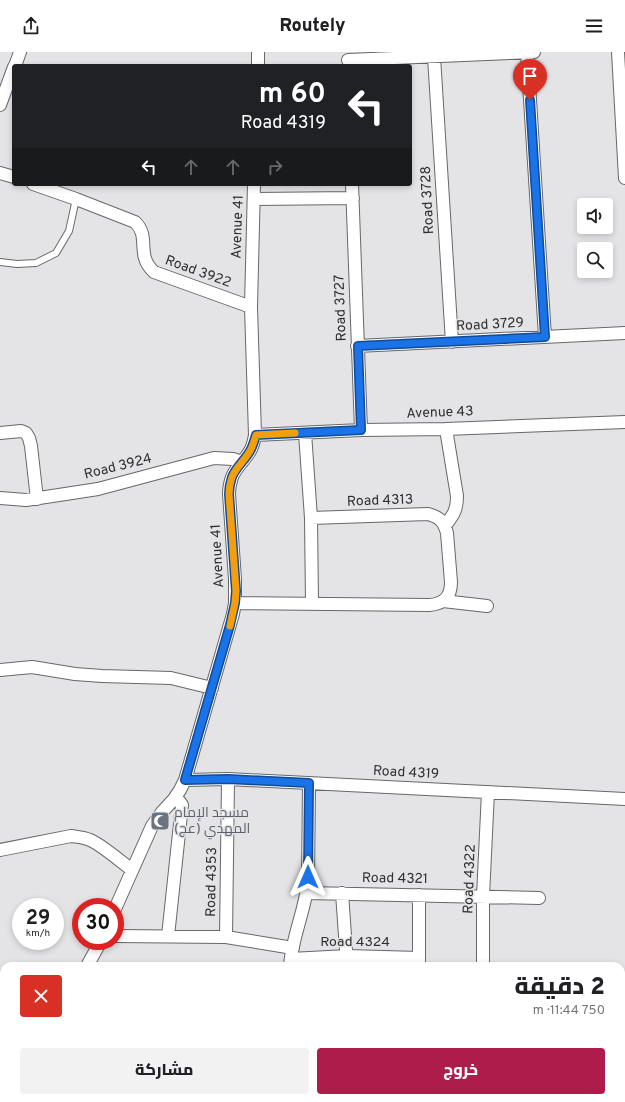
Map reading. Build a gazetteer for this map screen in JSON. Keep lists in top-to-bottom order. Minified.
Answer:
{"streets":{"street":["Road 3728","Avenue 41","Road 3922","Road 3727","Road 3729","Avenue 43","Road 3924","Road 4313","Road 4319","Road 4321","Road 4322","Road 4353","Road 4324"]},"crossings":[["Road 3728","Road 3729"],["Avenue 41","Road 3922"],["Avenue 41","Avenue 43"],["Avenue 41","Road 3924"],["Avenue 41","Road 4319"],["Road 3727","Road 3729"],["Road 3727","Avenue 43"],["Road 4319","Road 4322"],["Road 4319","Road 4353"],["Road 4321","Road 4322"],["Road 4321","Road 4324"],["Road 4353","Road 4324"]],"places":{"mosque":["مسجد الإمام المهدي (عج)"]},"page":{"header":"Routely","turn":["60 m","Road 4319"],"speed":"29 km/h","limit":"30","heading":["2 دقيقة","750 m · 11:44"],"buttons":["خروج","مشاركة"]}}
